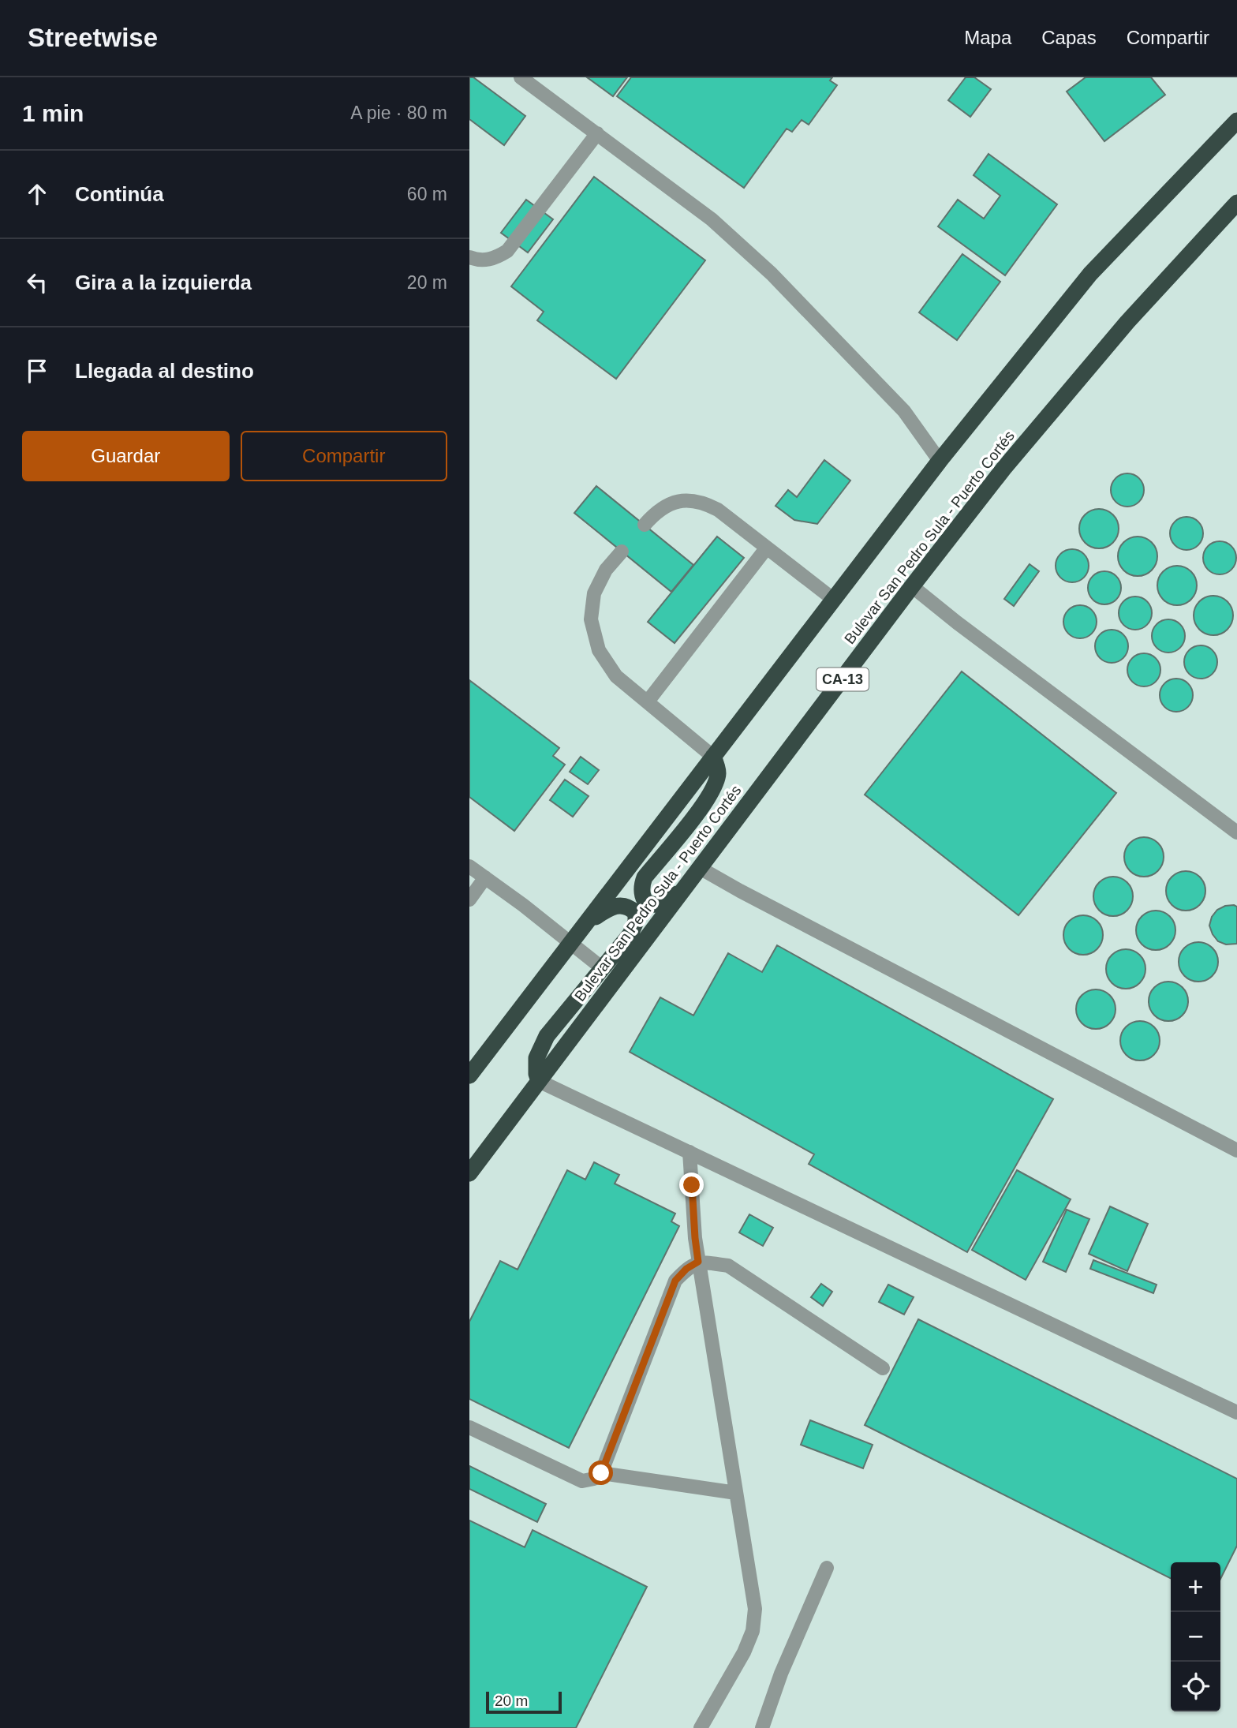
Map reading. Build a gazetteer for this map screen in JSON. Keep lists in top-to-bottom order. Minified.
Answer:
{"streets":{"highway":["Bulevar San Pedro Sula - Puerto Cortés","CA-13"]},"scale_bar":"20 m","page":{"header":"Streetwise","nav":["Mapa","Capas","Compartir"],"heading":["1 min","A pie · 80 m"],"list":[["Continúa","60 m"],["Gira a la izquierda","20 m"],"Llegada al destino"],"buttons":["Guardar","Compartir"],"map_buttons":["+","−"],"scale":"20 m"}}
